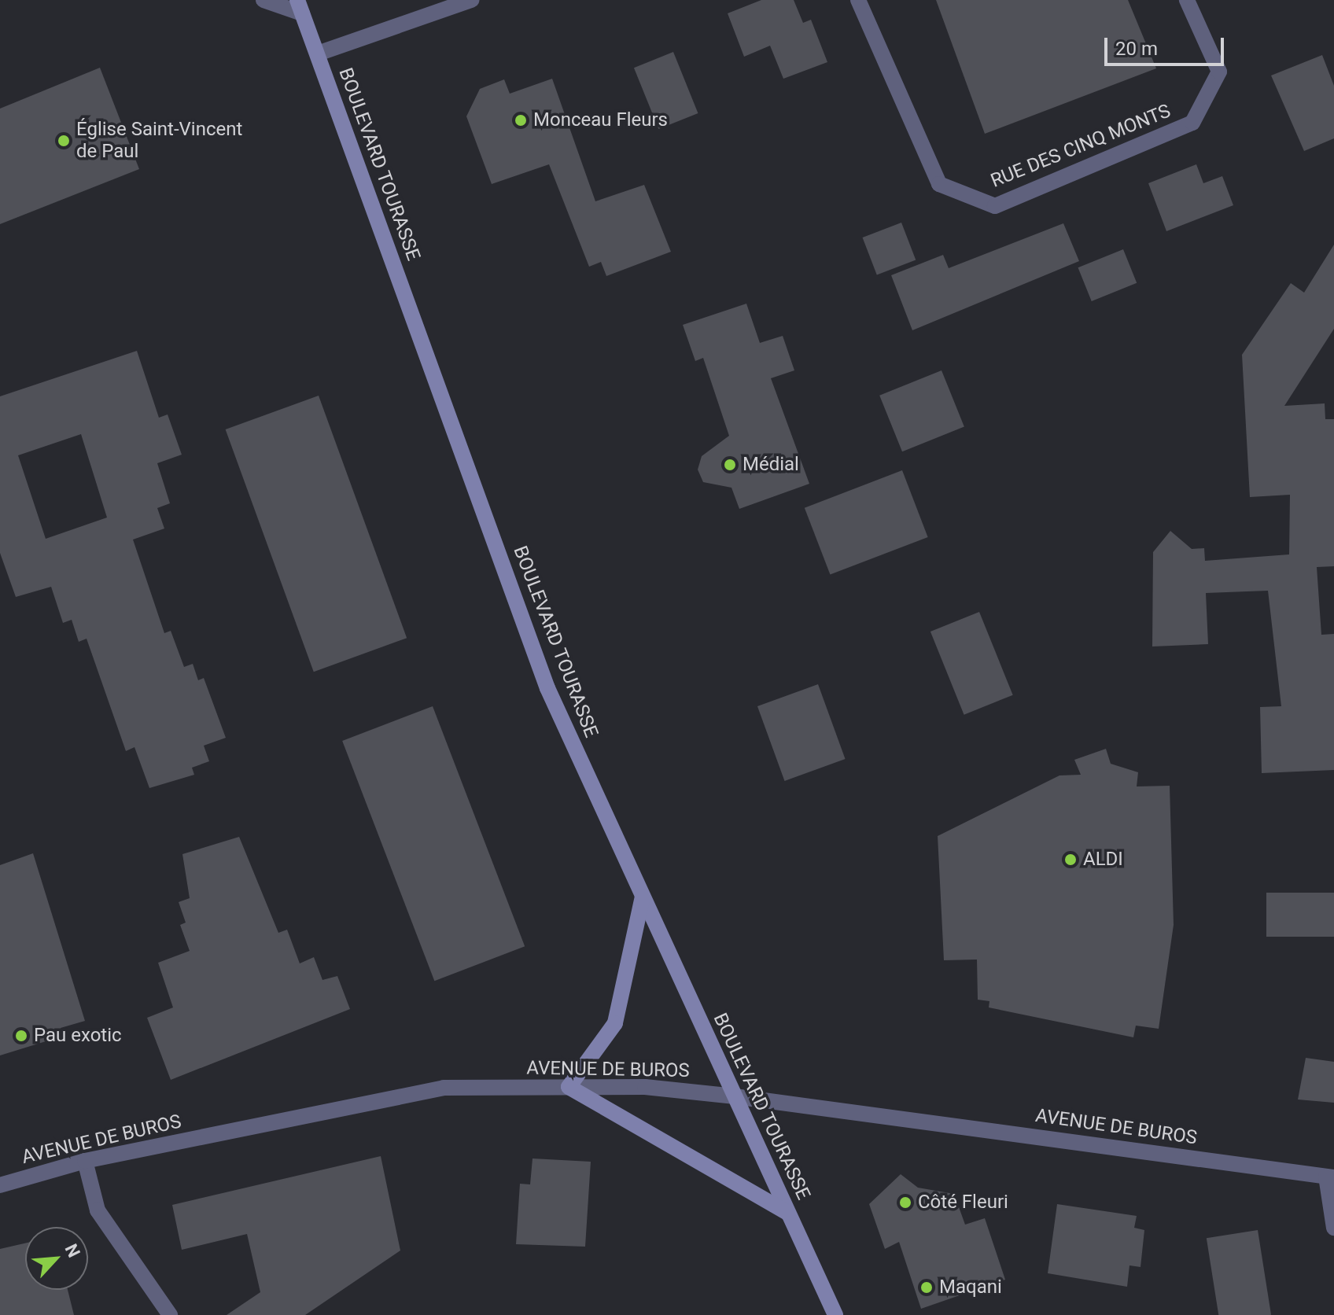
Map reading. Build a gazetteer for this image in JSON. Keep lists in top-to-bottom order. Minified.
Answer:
{"streets":{"main road":["BOULEVARD TOURASSE"],"street":["RUE DES CINQ MONTS","AVENUE DE BUROS"]},"crossings":[["BOULEVARD TOURASSE","AVENUE DE BUROS"]],"places":["Monceau Fleurs","Église Saint-Vincent de Paul","Médial","ALDI","Pau exotic","Côté Fleuri","Maqani"],"scale_bar":"20 m","north":"top right"}
